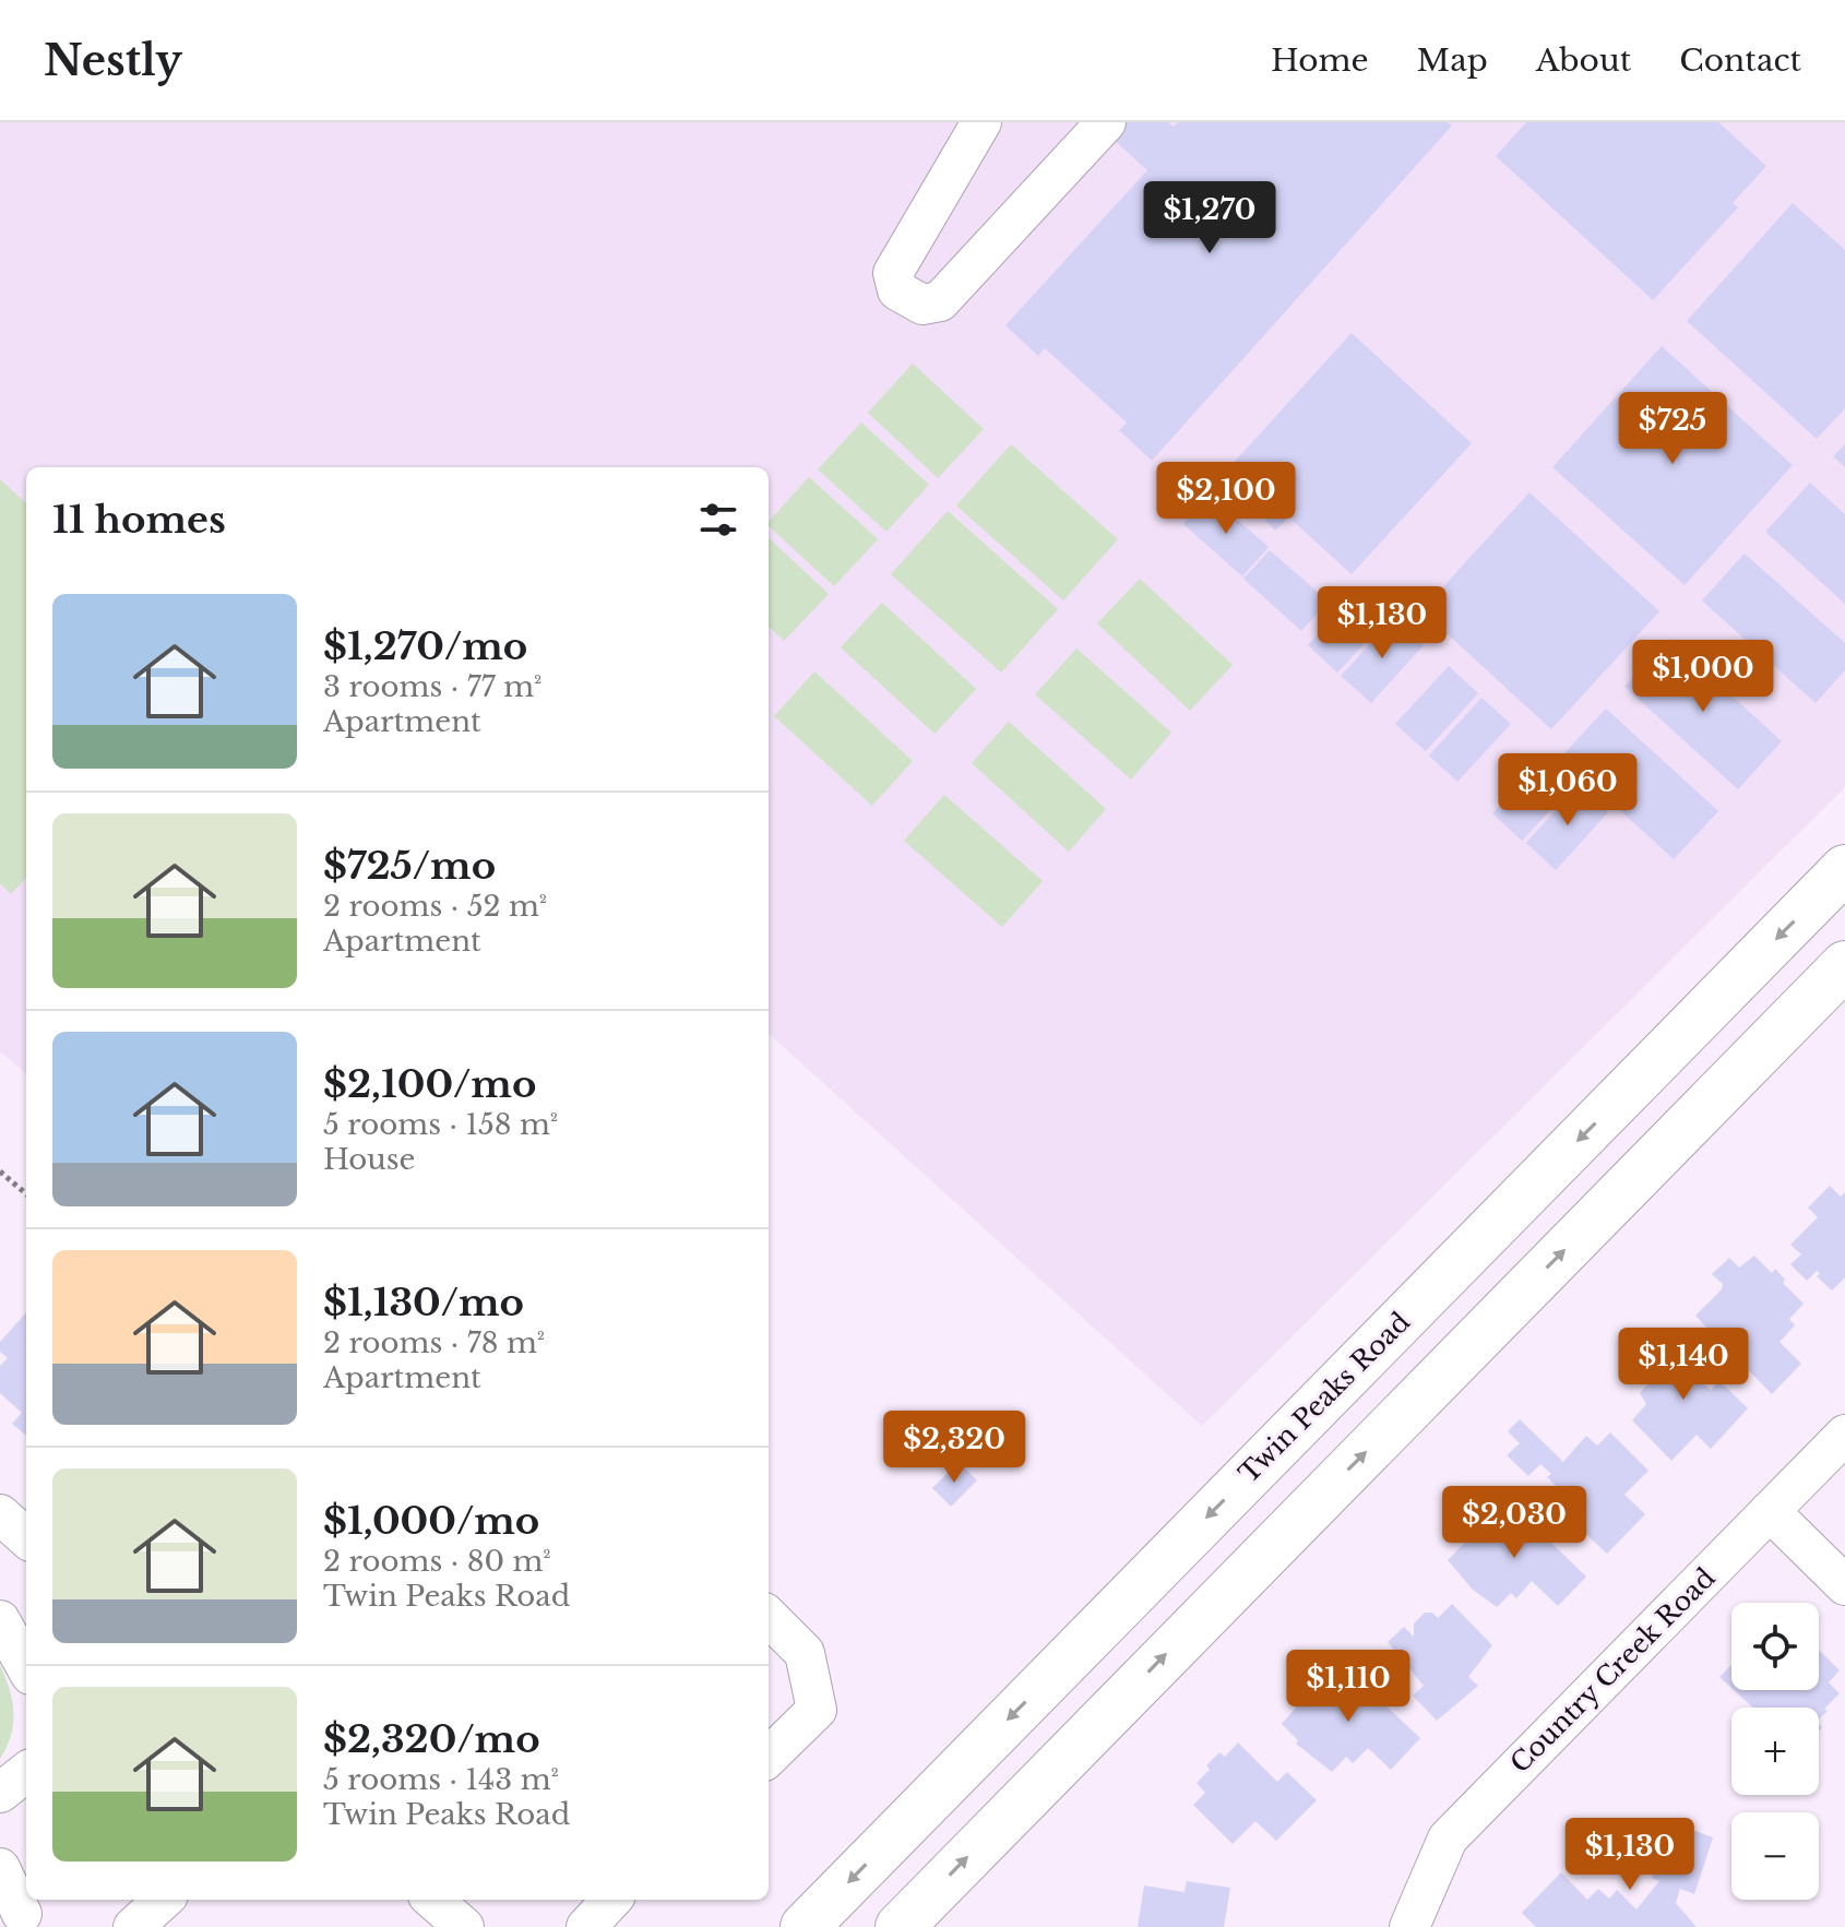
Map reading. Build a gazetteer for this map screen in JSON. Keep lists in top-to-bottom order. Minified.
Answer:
{"streets":{"main road":["Twin Peaks Road"],"street":["Country Creek Road"]},"page":{"header":"Nestly","nav":["Home","Map","About","Contact"],"price":["$1,270","$725","$2,100","$1,130","$1,000","$1,060","$1,140","$2,320","$2,030","$1,110","$1,130"],"heading":"11 homes","list":[{"name":"$1,270/mo","note":"3 rooms · 77 m² · Apartment"},{"name":"$725/mo","note":"2 rooms · 52 m² · Apartment"},{"name":"$2,100/mo","note":"5 rooms · 158 m² · House"},{"name":"$1,130/mo","note":"2 rooms · 78 m² · Apartment"},{"name":"$1,000/mo","note":"2 rooms · 80 m² · Twin Peaks Road"},{"name":"$2,320/mo","note":"5 rooms · 143 m² · Twin Peaks Road"}],"map_buttons":["+","−"]}}
